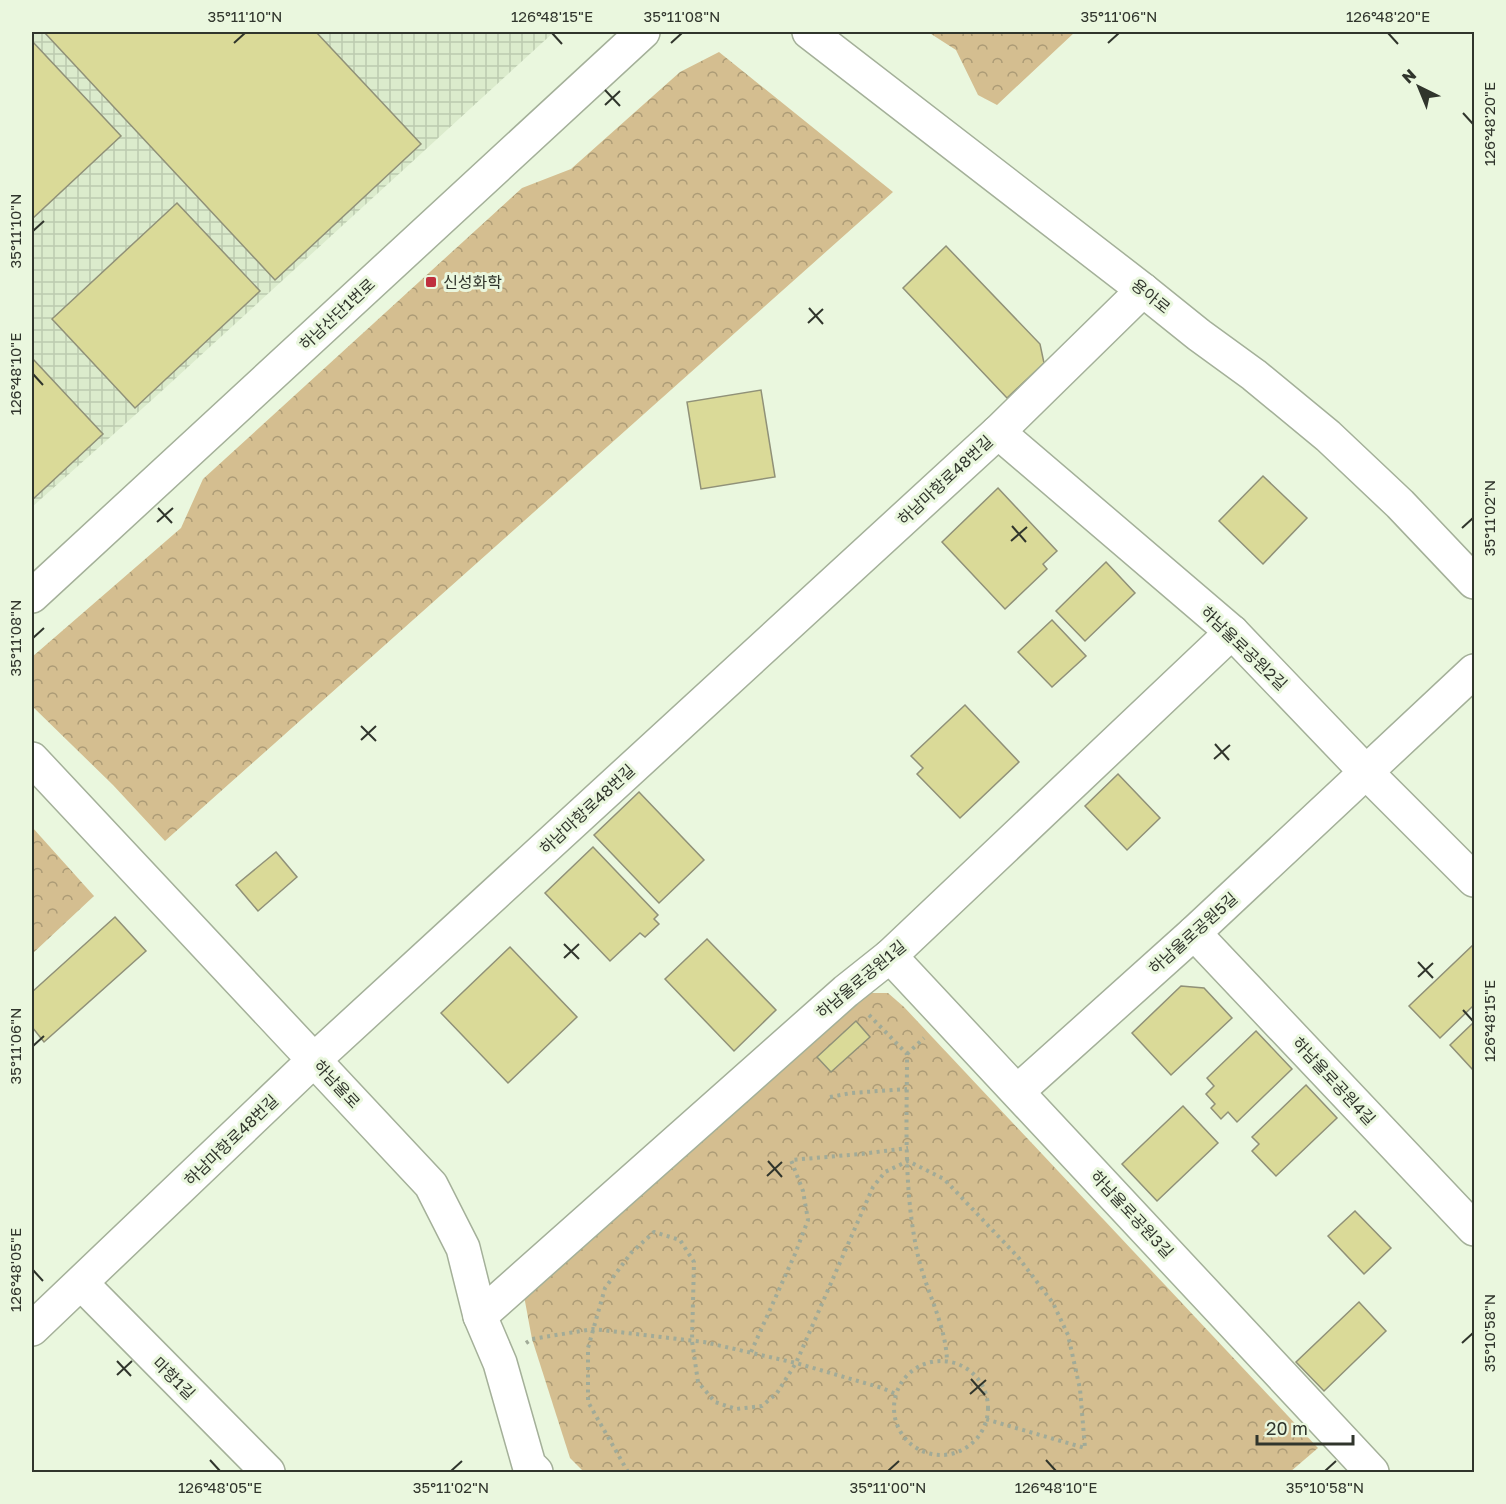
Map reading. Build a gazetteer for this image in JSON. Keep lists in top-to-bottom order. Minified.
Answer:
{"streets":{"street":["용아로","하남산단1번로","하남마항로48번길","하남울로공원2길","하남울로공원5길","하남울로공원1길","하남울로공원4길","하남울로","하남울로공원3길","마항1길"]},"crossings":[["용아로","하남마항로48번길"],["하남마항로48번길","하남울로공원2길"],["하남마항로48번길","하남울로"],["하남마항로48번길","마항1길"],["하남울로공원2길","하남울로공원5길"],["하남울로공원2길","하남울로공원1길"],["하남울로공원5길","하남울로공원4길"],["하남울로공원5길","하남울로공원3길"],["하남울로공원1길","하남울로"],["하남울로공원1길","하남울로공원3길"]],"places":{"transit":["신성화학"]},"scale_bar":"20 m","north":"top left","coordinates":["35°11'10\"N","126°48'15\"E","35°11'08\"N","35°11'06\"N","126°48'20\"E","126°48'10\"E","35°11'02\"N","126°48'05\"E","35°10'58\"N","35°11'00\"N"]}
